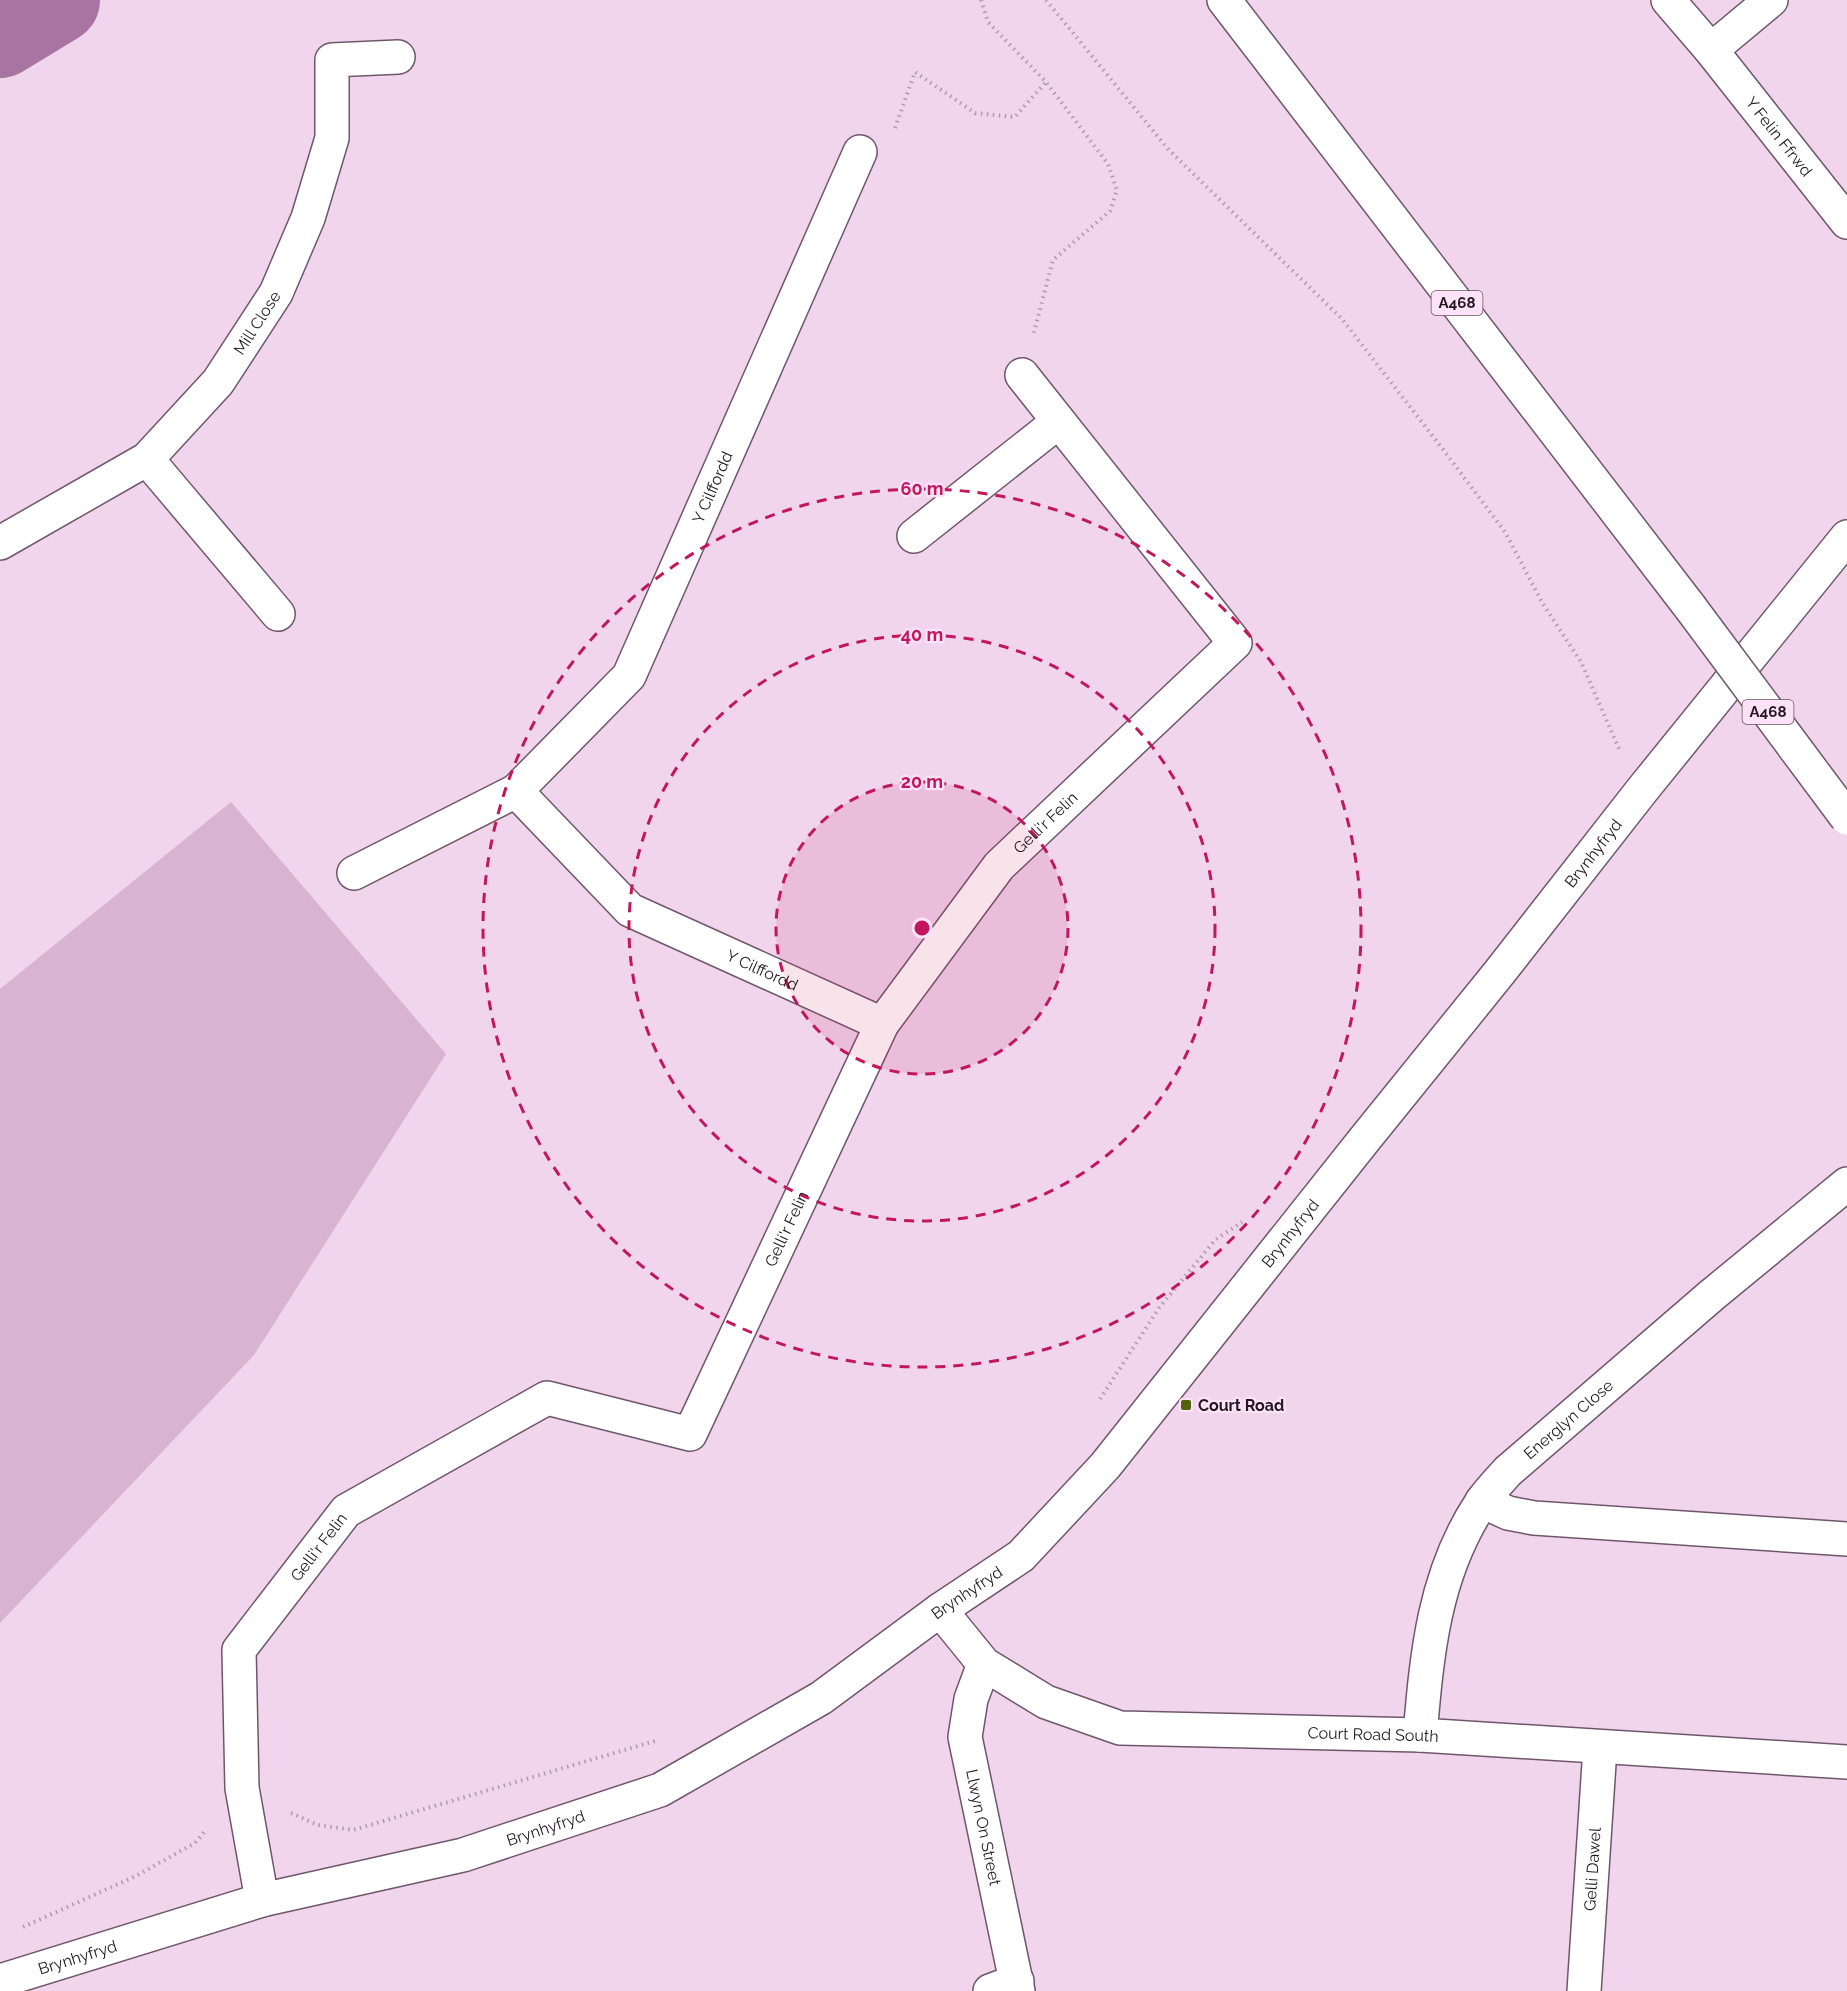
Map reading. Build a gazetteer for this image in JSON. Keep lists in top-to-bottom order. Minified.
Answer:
{"streets":{"street":["Y Felin Ffrwd","A468","Mill Close","Y Cilffordd","Gelli'r Felin","Brynhyfryd","Energlyn Close","Court Road South","Llwyn On Street","Gelli Dawel"]},"crossings":[["Y Cilffordd","Gelli'r Felin"],["Gelli'r Felin","Brynhyfryd"],["Brynhyfryd","Court Road South"],["Energlyn Close","Court Road South"],["Court Road South","Llwyn On Street"],["Court Road South","Gelli Dawel"]],"places":{"transit":["Court Road"]},"rings":["60 m","40 m","20 m"]}
